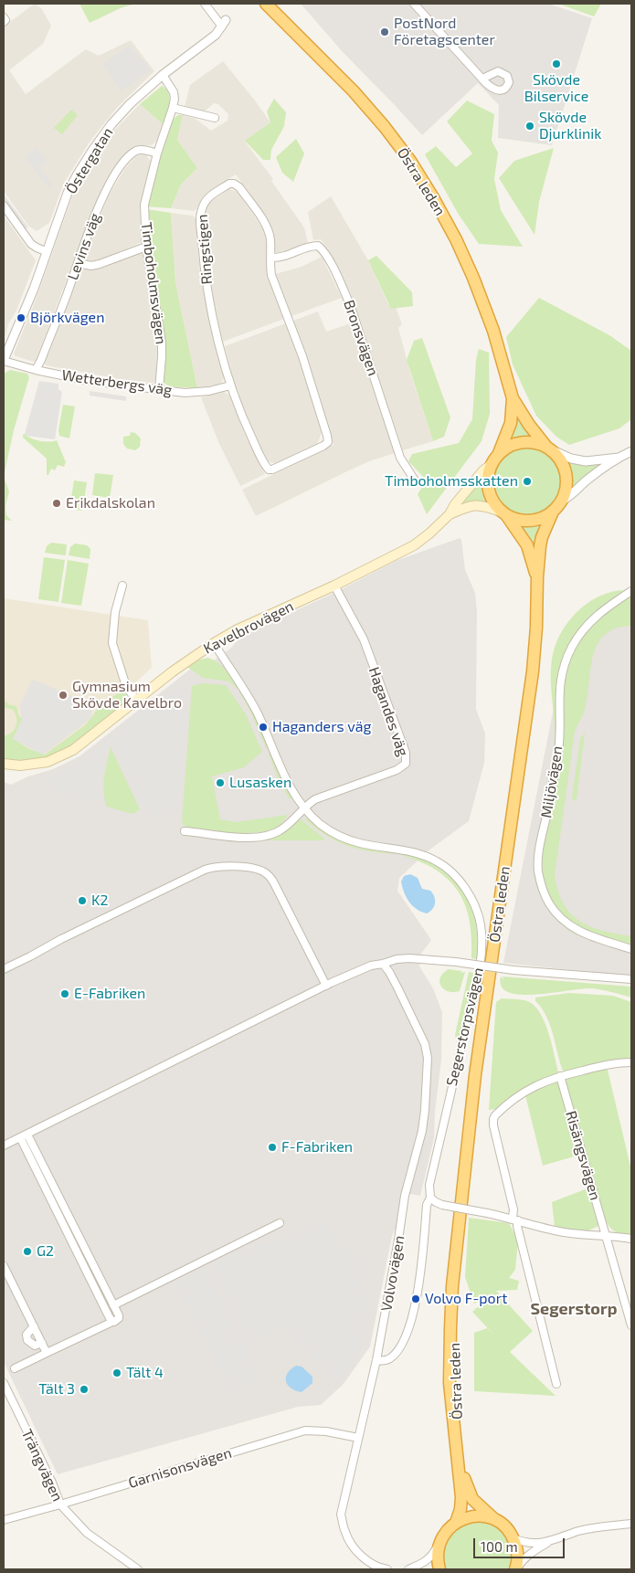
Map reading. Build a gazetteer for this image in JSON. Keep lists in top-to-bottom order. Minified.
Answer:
{"streets":{"highway":["Östra leden"],"main road":["Kavelbrovägen"],"street":["Östergatan","Levins väg","Ringstigen","Timboholmsvägen","Bronsvägen","Wetterbergs väg","Hagandes väg","Miljövägen","Segerstorpsvägen","Risängsvägen","Volvovägen","Trängvägen","Garnisonsvägen"]},"crossings":[["Östergatan","Timboholmsvägen"],["Östergatan","Wetterbergs väg"],["Östra leden","Kavelbrovägen"],["Levins väg","Timboholmsvägen"],["Levins väg","Wetterbergs väg"],["Ringstigen","Bronsvägen"],["Ringstigen","Wetterbergs väg"],["Timboholmsvägen","Wetterbergs väg"],["Kavelbrovägen","Hagandes väg"],["Kavelbrovägen","Segerstorpsvägen"],["Hagandes väg","Segerstorpsvägen"],["Segerstorpsvägen","Volvovägen"],["Volvovägen","Garnisonsvägen"],["Trängvägen","Garnisonsvägen"]],"districts":["Segerstorp"],"places":["PostNord Företagscenter","Skövde Bilservice","Skövde Djurklinik","Björkvägen","Timboholmsskatten","Erikdalskolan","Gymnasium Skövde Kavelbro","Haganders väg","Lusasken","K2","E-Fabriken","F-Fabriken","G2","Volvo F-port","Tält 4","Tält 3"],"scale_bar":"100 m"}
